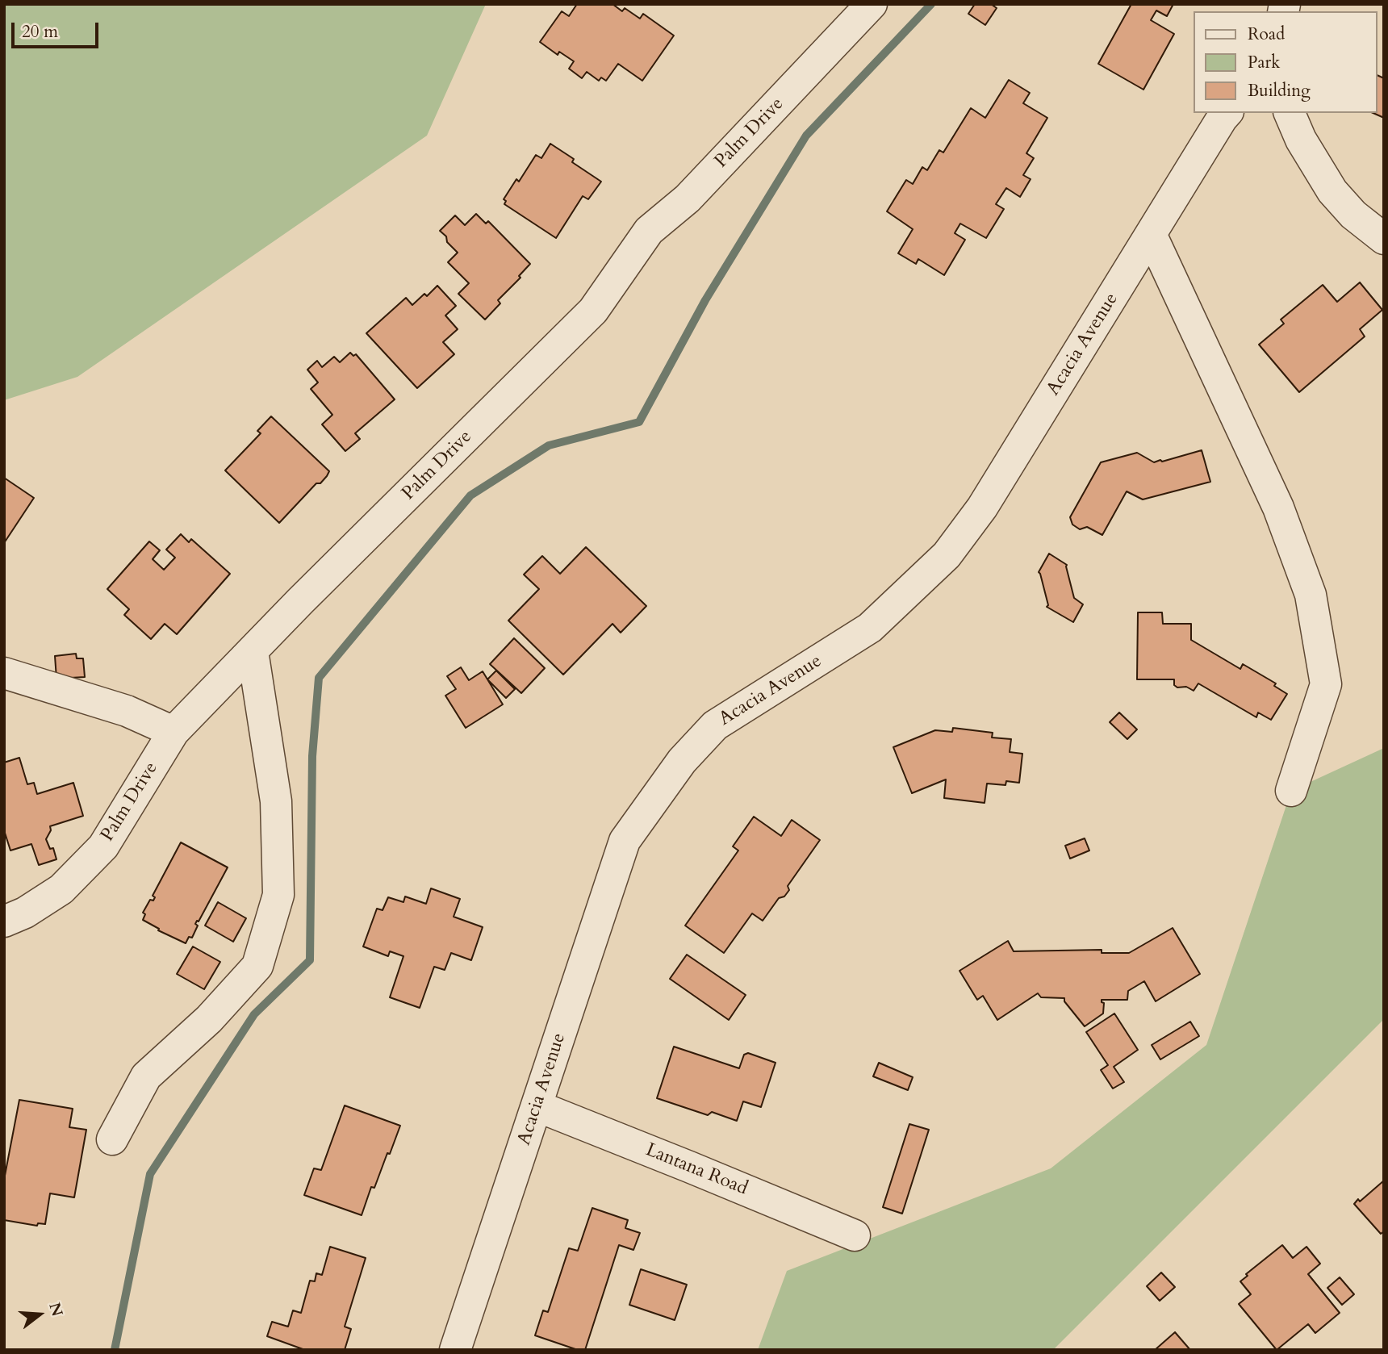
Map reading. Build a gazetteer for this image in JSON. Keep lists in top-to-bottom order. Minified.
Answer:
{"streets":{"street":["Palm Drive","Acacia Avenue","Lantana Road"]},"crossings":[["Acacia Avenue","Lantana Road"]],"legend":["Road","Park","Building"],"scale_bar":"20 m","north":"right"}
